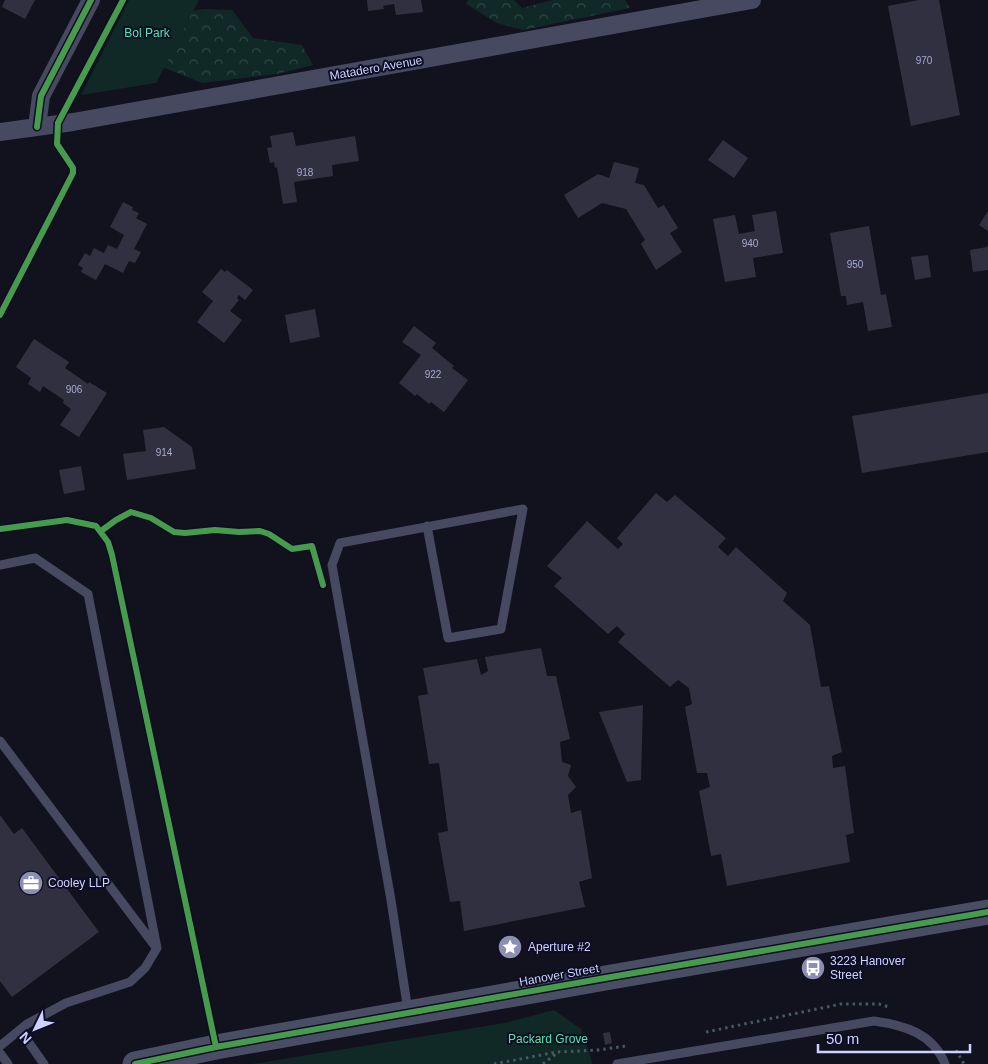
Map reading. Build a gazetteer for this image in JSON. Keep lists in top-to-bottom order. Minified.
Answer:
{"streets":{"street":["Matadero Avenue","Hanover Street"]},"parks":["Bol Park","Packard Grove"],"places":{"office":["Cooley LLP"],"place":["Aperture #2"],"bus stop":["3223 Hanover Street"]},"house_numbers":["970","918","940","950","922","906","914"],"scale_bar":"50 m","north":"bottom left"}
